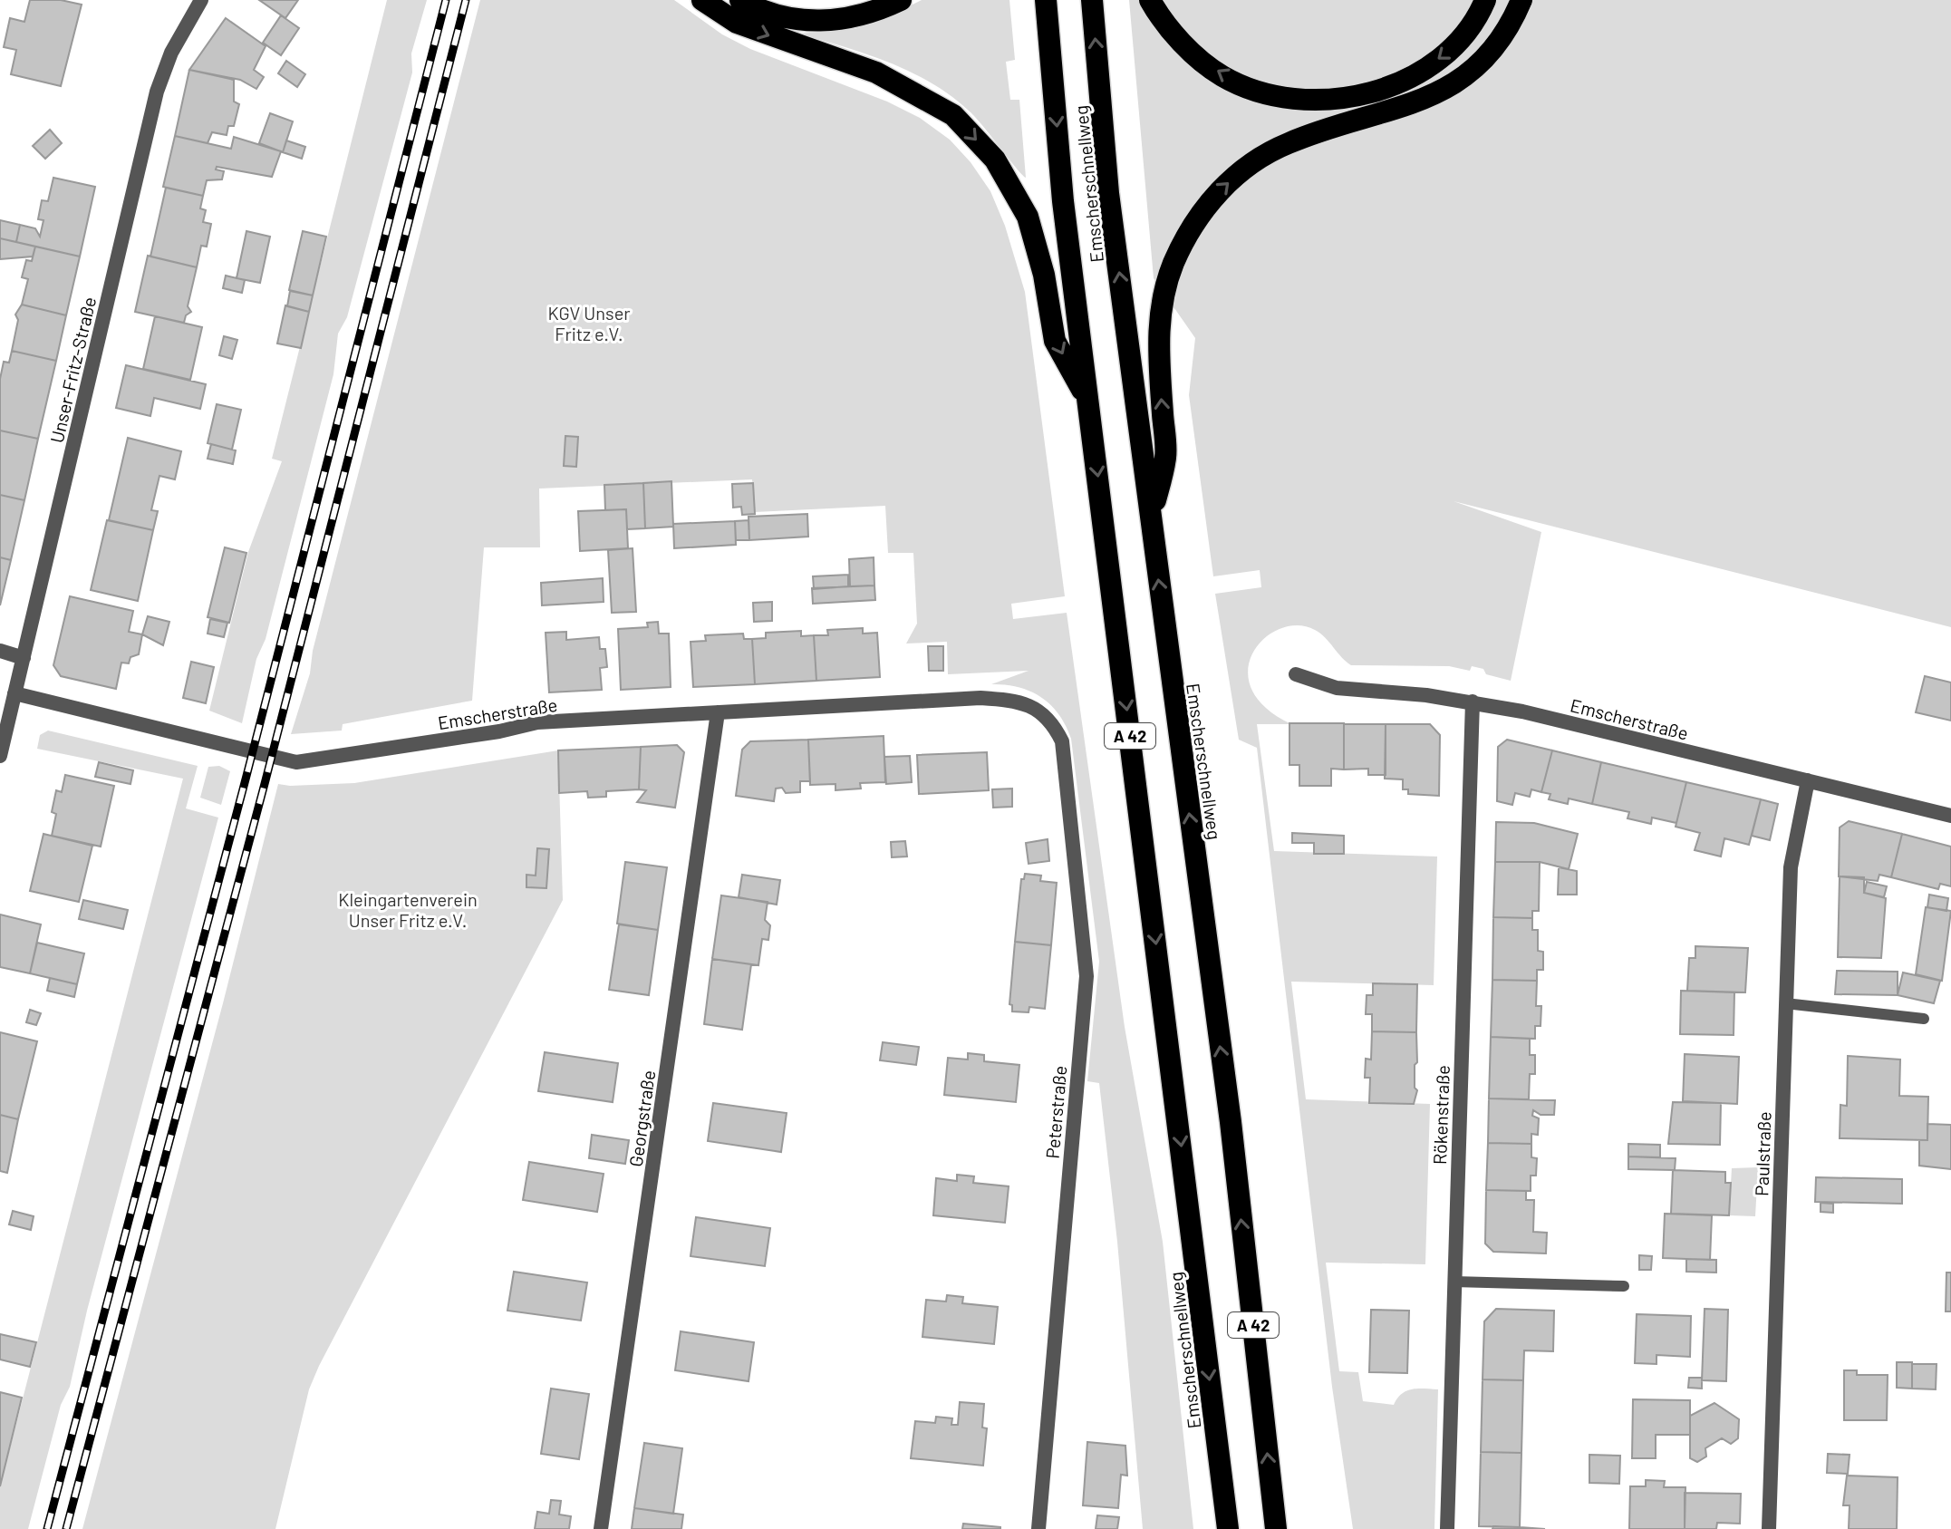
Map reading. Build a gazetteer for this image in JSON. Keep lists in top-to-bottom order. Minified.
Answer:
{"streets":{"highway":["Emscherschnellweg","A 42"],"street":["Unser-Fritz-Straße","Emscherstraße","Peterstraße","Rökenstraße","Georgstraße","Paulstraße"]},"crossings":[["Unser-Fritz-Straße","Emscherstraße"],["Emscherstraße","Peterstraße"],["Emscherstraße","Rökenstraße"],["Emscherstraße","Georgstraße"],["Emscherstraße","Paulstraße"]],"parks":["KGV Unser Fritz e.V.","Kleingartenverein Unser Fritz e.V."]}
